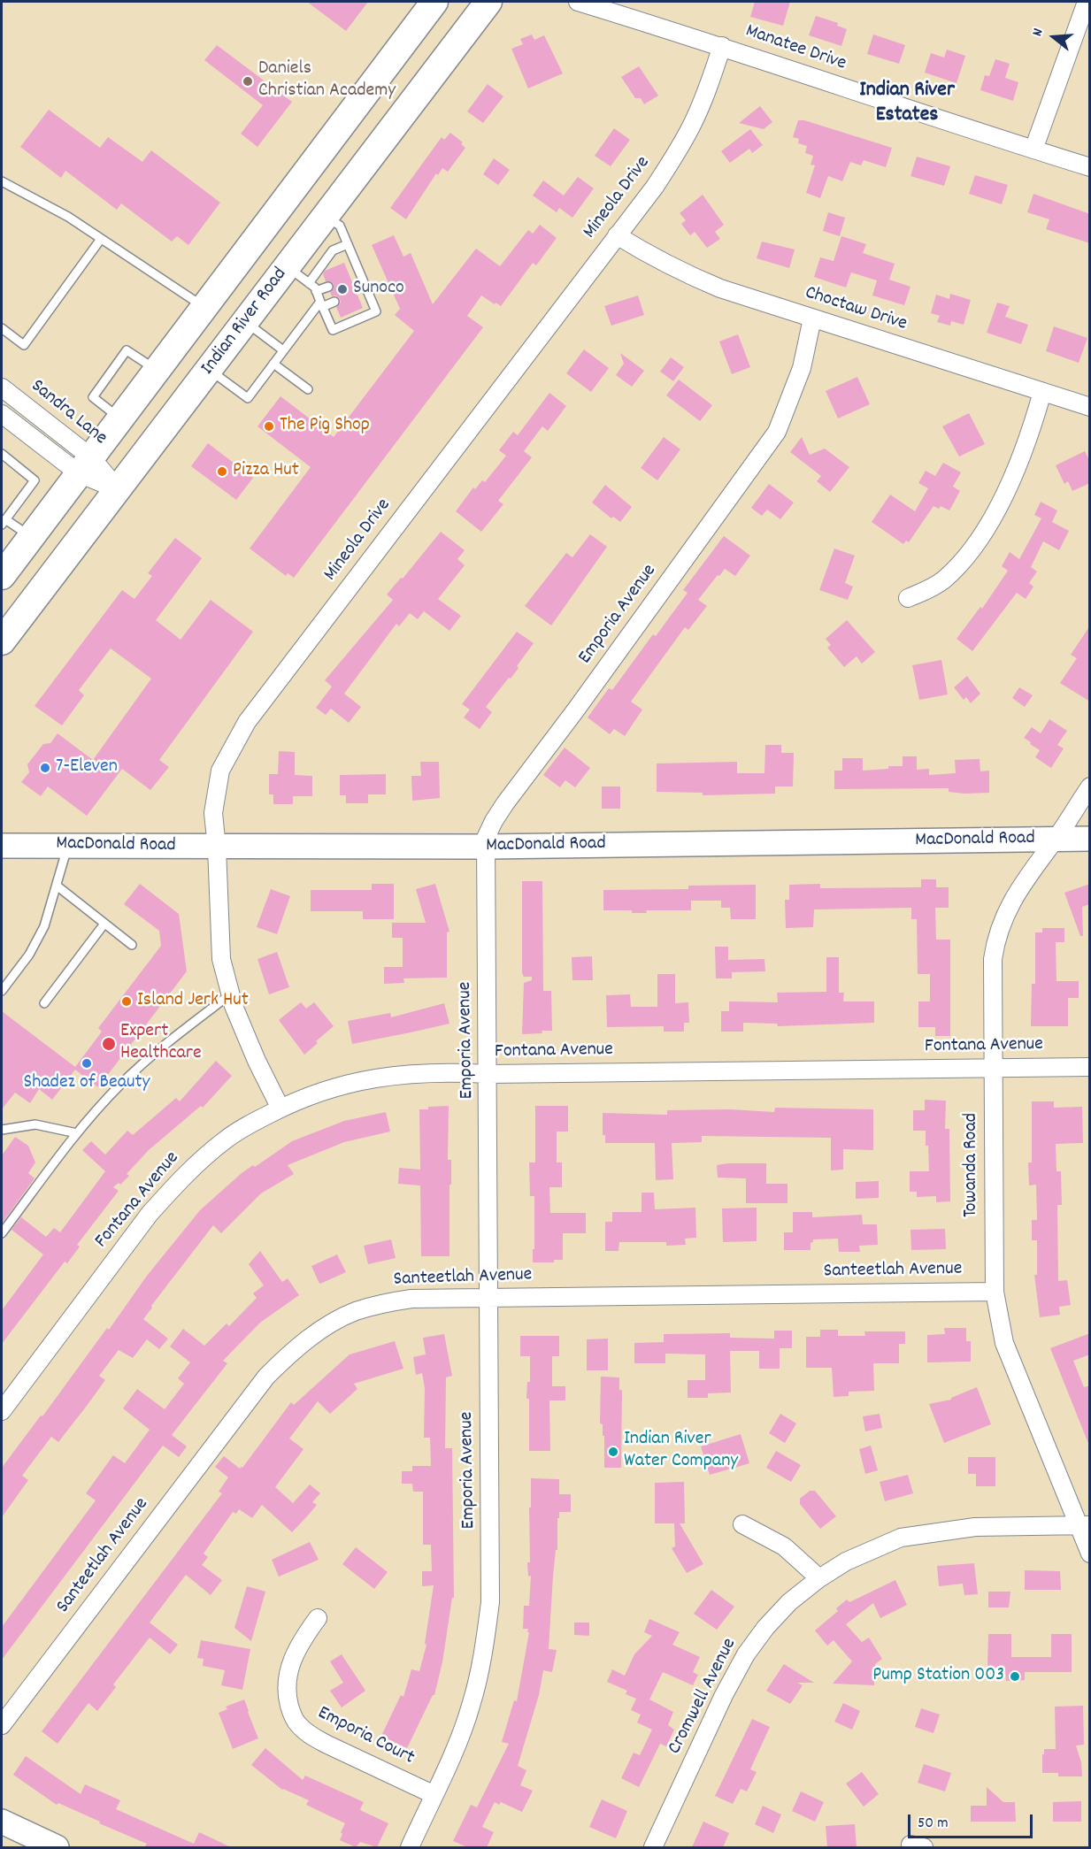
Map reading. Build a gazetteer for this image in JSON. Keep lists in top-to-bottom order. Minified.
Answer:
{"streets":{"main road":["Indian River Road"],"street":["Manatee Drive","Mineola Drive","Choctaw Drive","Sandra Lane","Emporia Avenue","MacDonald Road","Fontana Avenue","Towanda Road","Santeetlah Avenue","Cromwell Avenue","Emporia Court"]},"crossings":[["Manatee Drive","Mineola Drive"],["Mineola Drive","Choctaw Drive"],["Mineola Drive","MacDonald Road"],["Mineola Drive","Fontana Avenue"],["Choctaw Drive","Emporia Avenue"],["Indian River Road","Sandra Lane"],["Emporia Avenue","MacDonald Road"],["Emporia Avenue","Fontana Avenue"],["Emporia Avenue","Santeetlah Avenue"],["Emporia Avenue","Emporia Court"],["MacDonald Road","Towanda Road"],["Fontana Avenue","Towanda Road"],["Towanda Road","Santeetlah Avenue"],["Towanda Road","Cromwell Avenue"]],"districts":["Indian River Estates"],"places":["Daniels Christian Academy","Sunoco","The Pig Shop","Pizza Hut","7-Eleven","Island Jerk Hut","Expert Healthcare","Shadez of Beauty","Indian River Water Company","Pump Station 003"],"scale_bar":"50 m","north":"left"}
